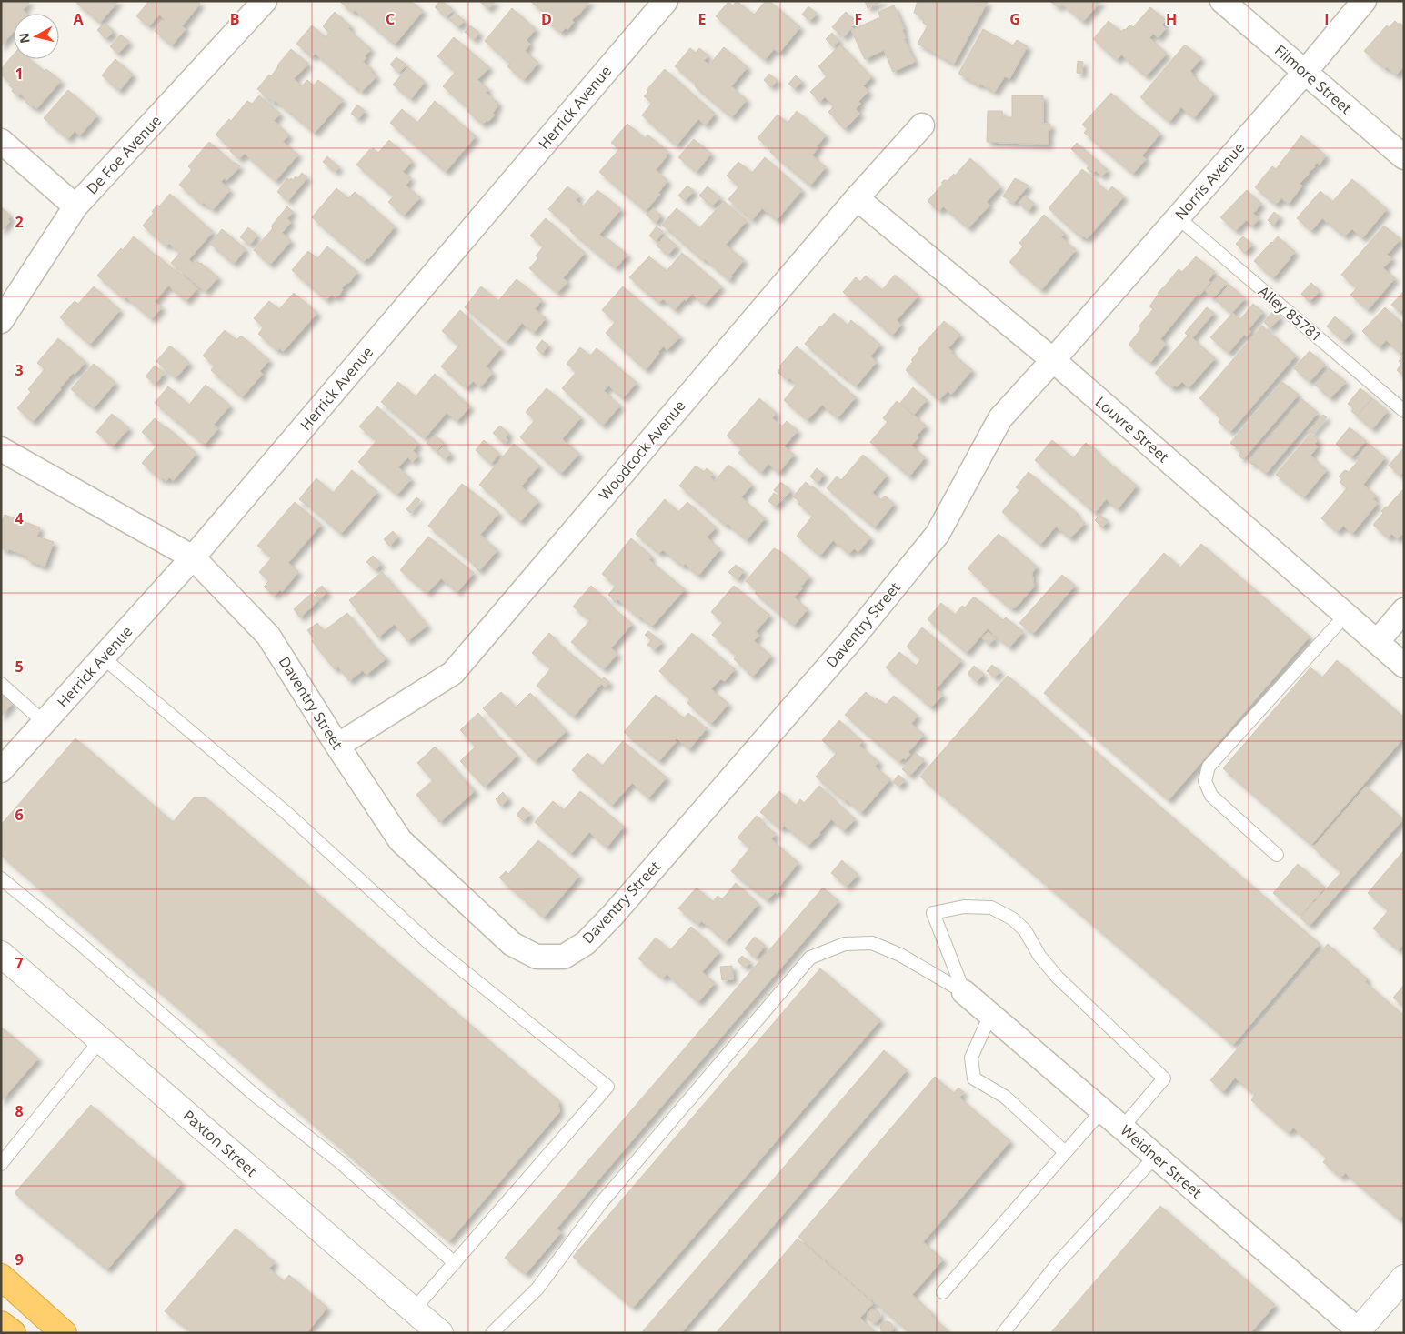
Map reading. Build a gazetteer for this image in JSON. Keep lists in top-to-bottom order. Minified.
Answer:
{"streets":{"street":["Filmore Street","Herrick Avenue","De Foe Avenue","Norris Avenue","Louvre Street","Woodcock Avenue","Daventry Street","Paxton Street","Weidner Street"],"lane":["Alley 85781"]},"crossings":[["Filmore Street","Norris Avenue"],["Herrick Avenue","Daventry Street"],["Norris Avenue","Alley 85781"],["Norris Avenue","Louvre Street"],["Norris Avenue","Daventry Street"],["Louvre Street","Woodcock Avenue"],["Louvre Street","Daventry Street"],["Woodcock Avenue","Daventry Street"]],"north":"left","grid":{"columns":["A","B","C","D","E","F","G","H","I"],"rows":["1","2","3","4","5","6","7","8","9"]}}
